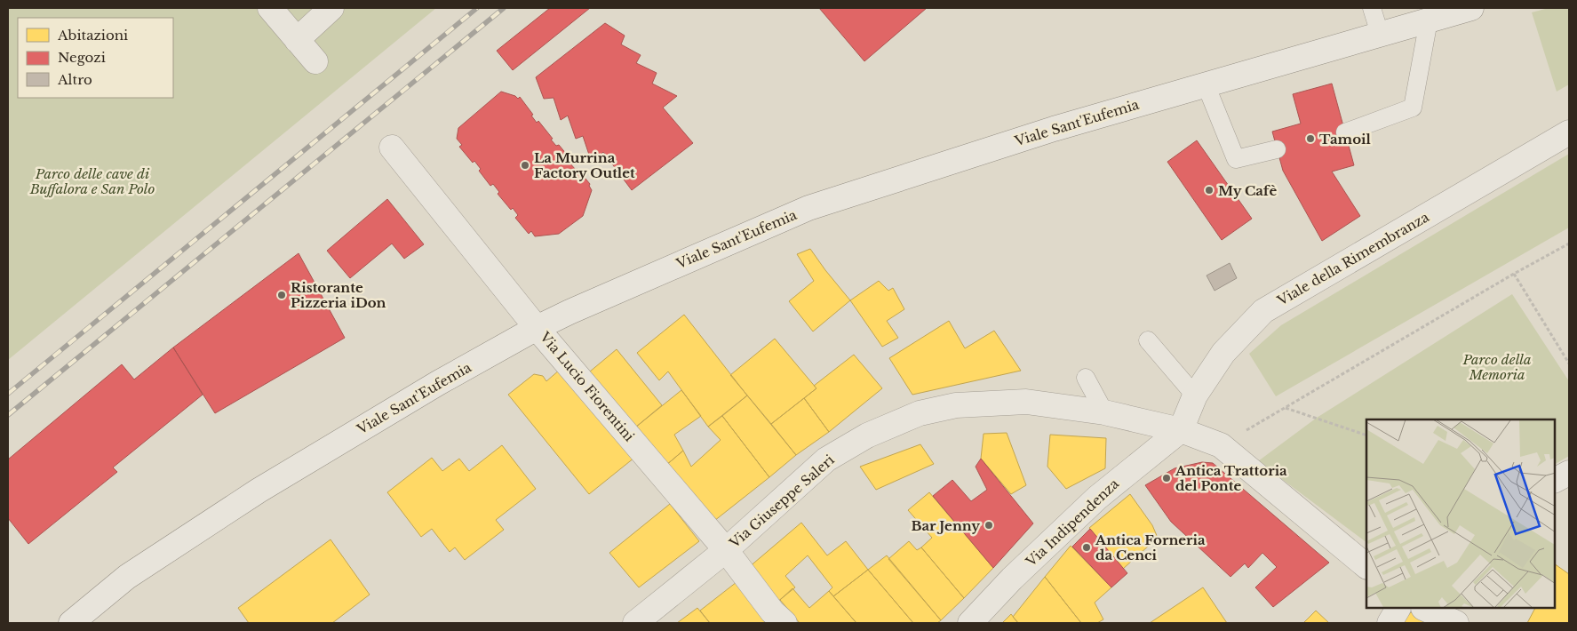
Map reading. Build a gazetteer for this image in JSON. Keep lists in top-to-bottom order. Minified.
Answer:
{"streets":{"street":["Viale Sant'Eufemia","Viale della Rimembranza","Via Lucio Fiorentini","Via Giuseppe Saleri","Via Indipendenza"]},"crossings":[["Viale Sant'Eufemia","Via Lucio Fiorentini"],["Viale della Rimembranza","Via Giuseppe Saleri"],["Viale della Rimembranza","Via Indipendenza"],["Via Lucio Fiorentini","Via Giuseppe Saleri"],["Via Giuseppe Saleri","Via Indipendenza"]],"parks":["Parco delle cave di Buffalora e San Polo","Parco della Memoria"],"places":["Tamoil","La Murrina Factory Outlet","My Cafè","Ristorante Pizzeria iDon","Antica Trattoria del Ponte","Bar Jenny","Antica Forneria da Cenci"],"legend":["Abitazioni","Negozi","Altro"]}
